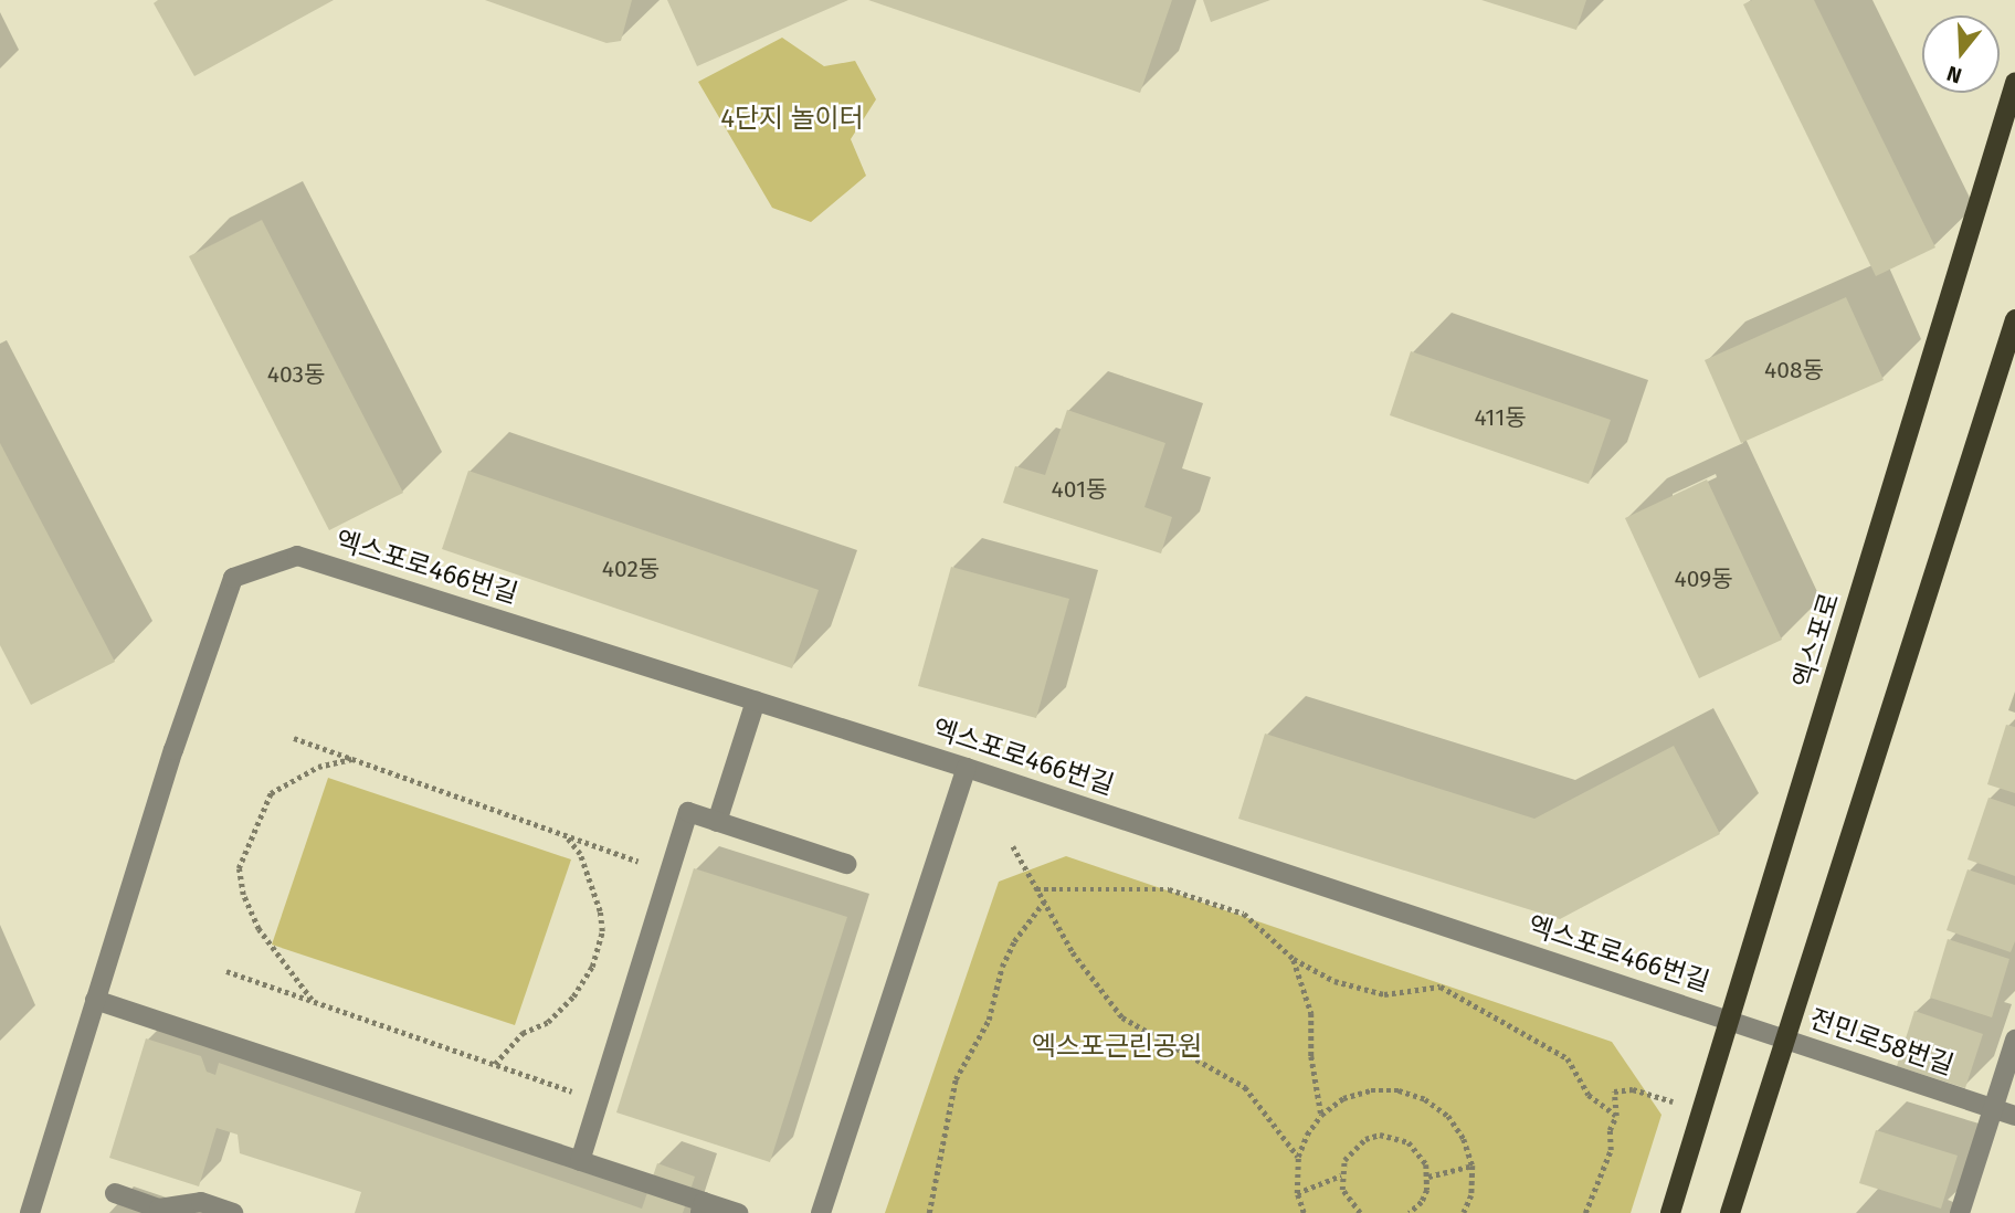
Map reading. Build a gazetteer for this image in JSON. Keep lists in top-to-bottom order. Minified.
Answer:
{"streets":{"main road":["엑스포로"],"street":["엑스포로466번길","전민로58번길"]},"crossings":[["엑스포로466번길","엑스포로"],["엑스포로466번길","전민로58번길"],["엑스포로","전민로58번길"]],"parks":["4단지 놀이터","엑스포근린공원"],"house_numbers":["408동","403동","411동","401동","402동","409동"],"north":"bottom"}
